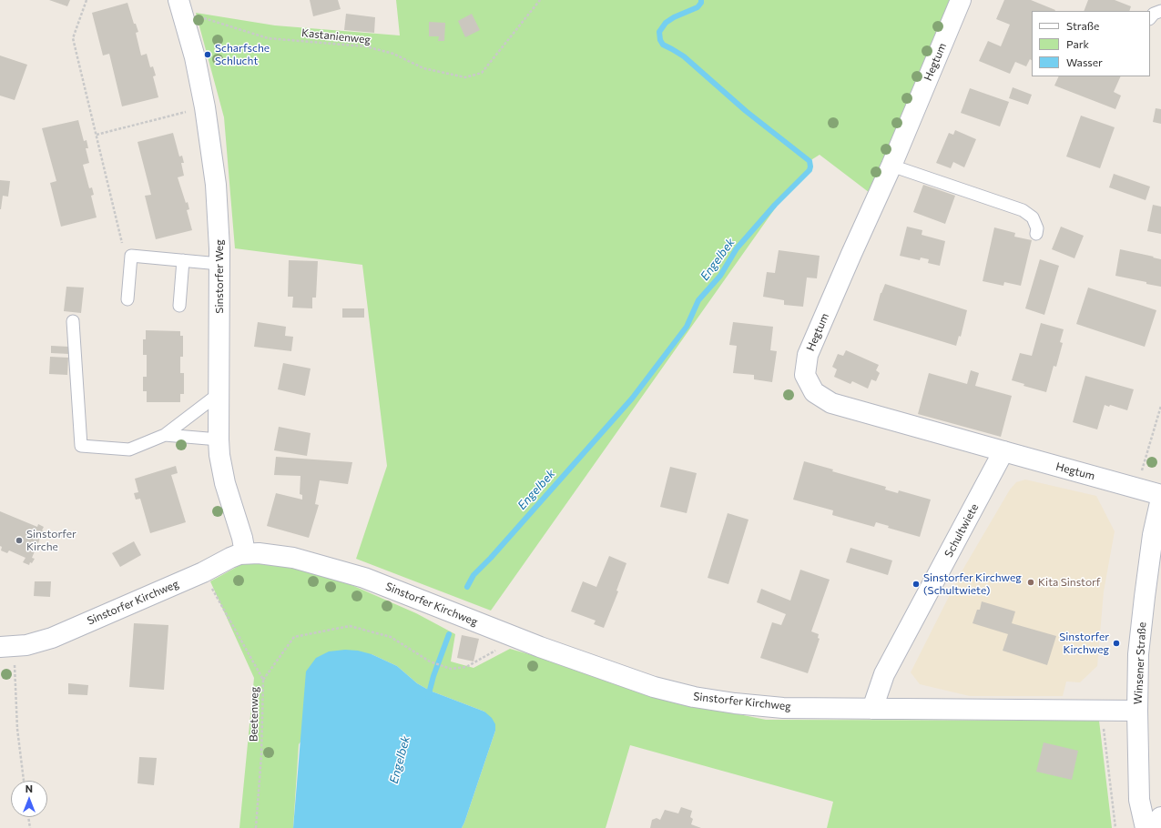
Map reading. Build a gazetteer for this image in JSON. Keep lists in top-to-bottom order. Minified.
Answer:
{"streets":{"street":["Hegtum","Sinstorfer Weg","Schultwiete","Sinstorfer Kirchweg","Winsener Straße"],"path":["Kastanienweg","Beetenweg"]},"crossings":[["Kastanienweg","Sinstorfer Weg"],["Hegtum","Schultwiete"],["Sinstorfer Weg","Sinstorfer Kirchweg"],["Schultwiete","Sinstorfer Kirchweg"],["Sinstorfer Kirchweg","Winsener Straße"],["Sinstorfer Kirchweg","Beetenweg"]],"water":["Engelbek"],"places":["Scharfsche Schlucht","Sinstorfer Kirche","Kita Sinstorf","Sinstorfer Kirchweg (Schultwiete)","Sinstorfer Kirchweg"],"legend":["Straße","Park","Wasser"],"north":"top"}
